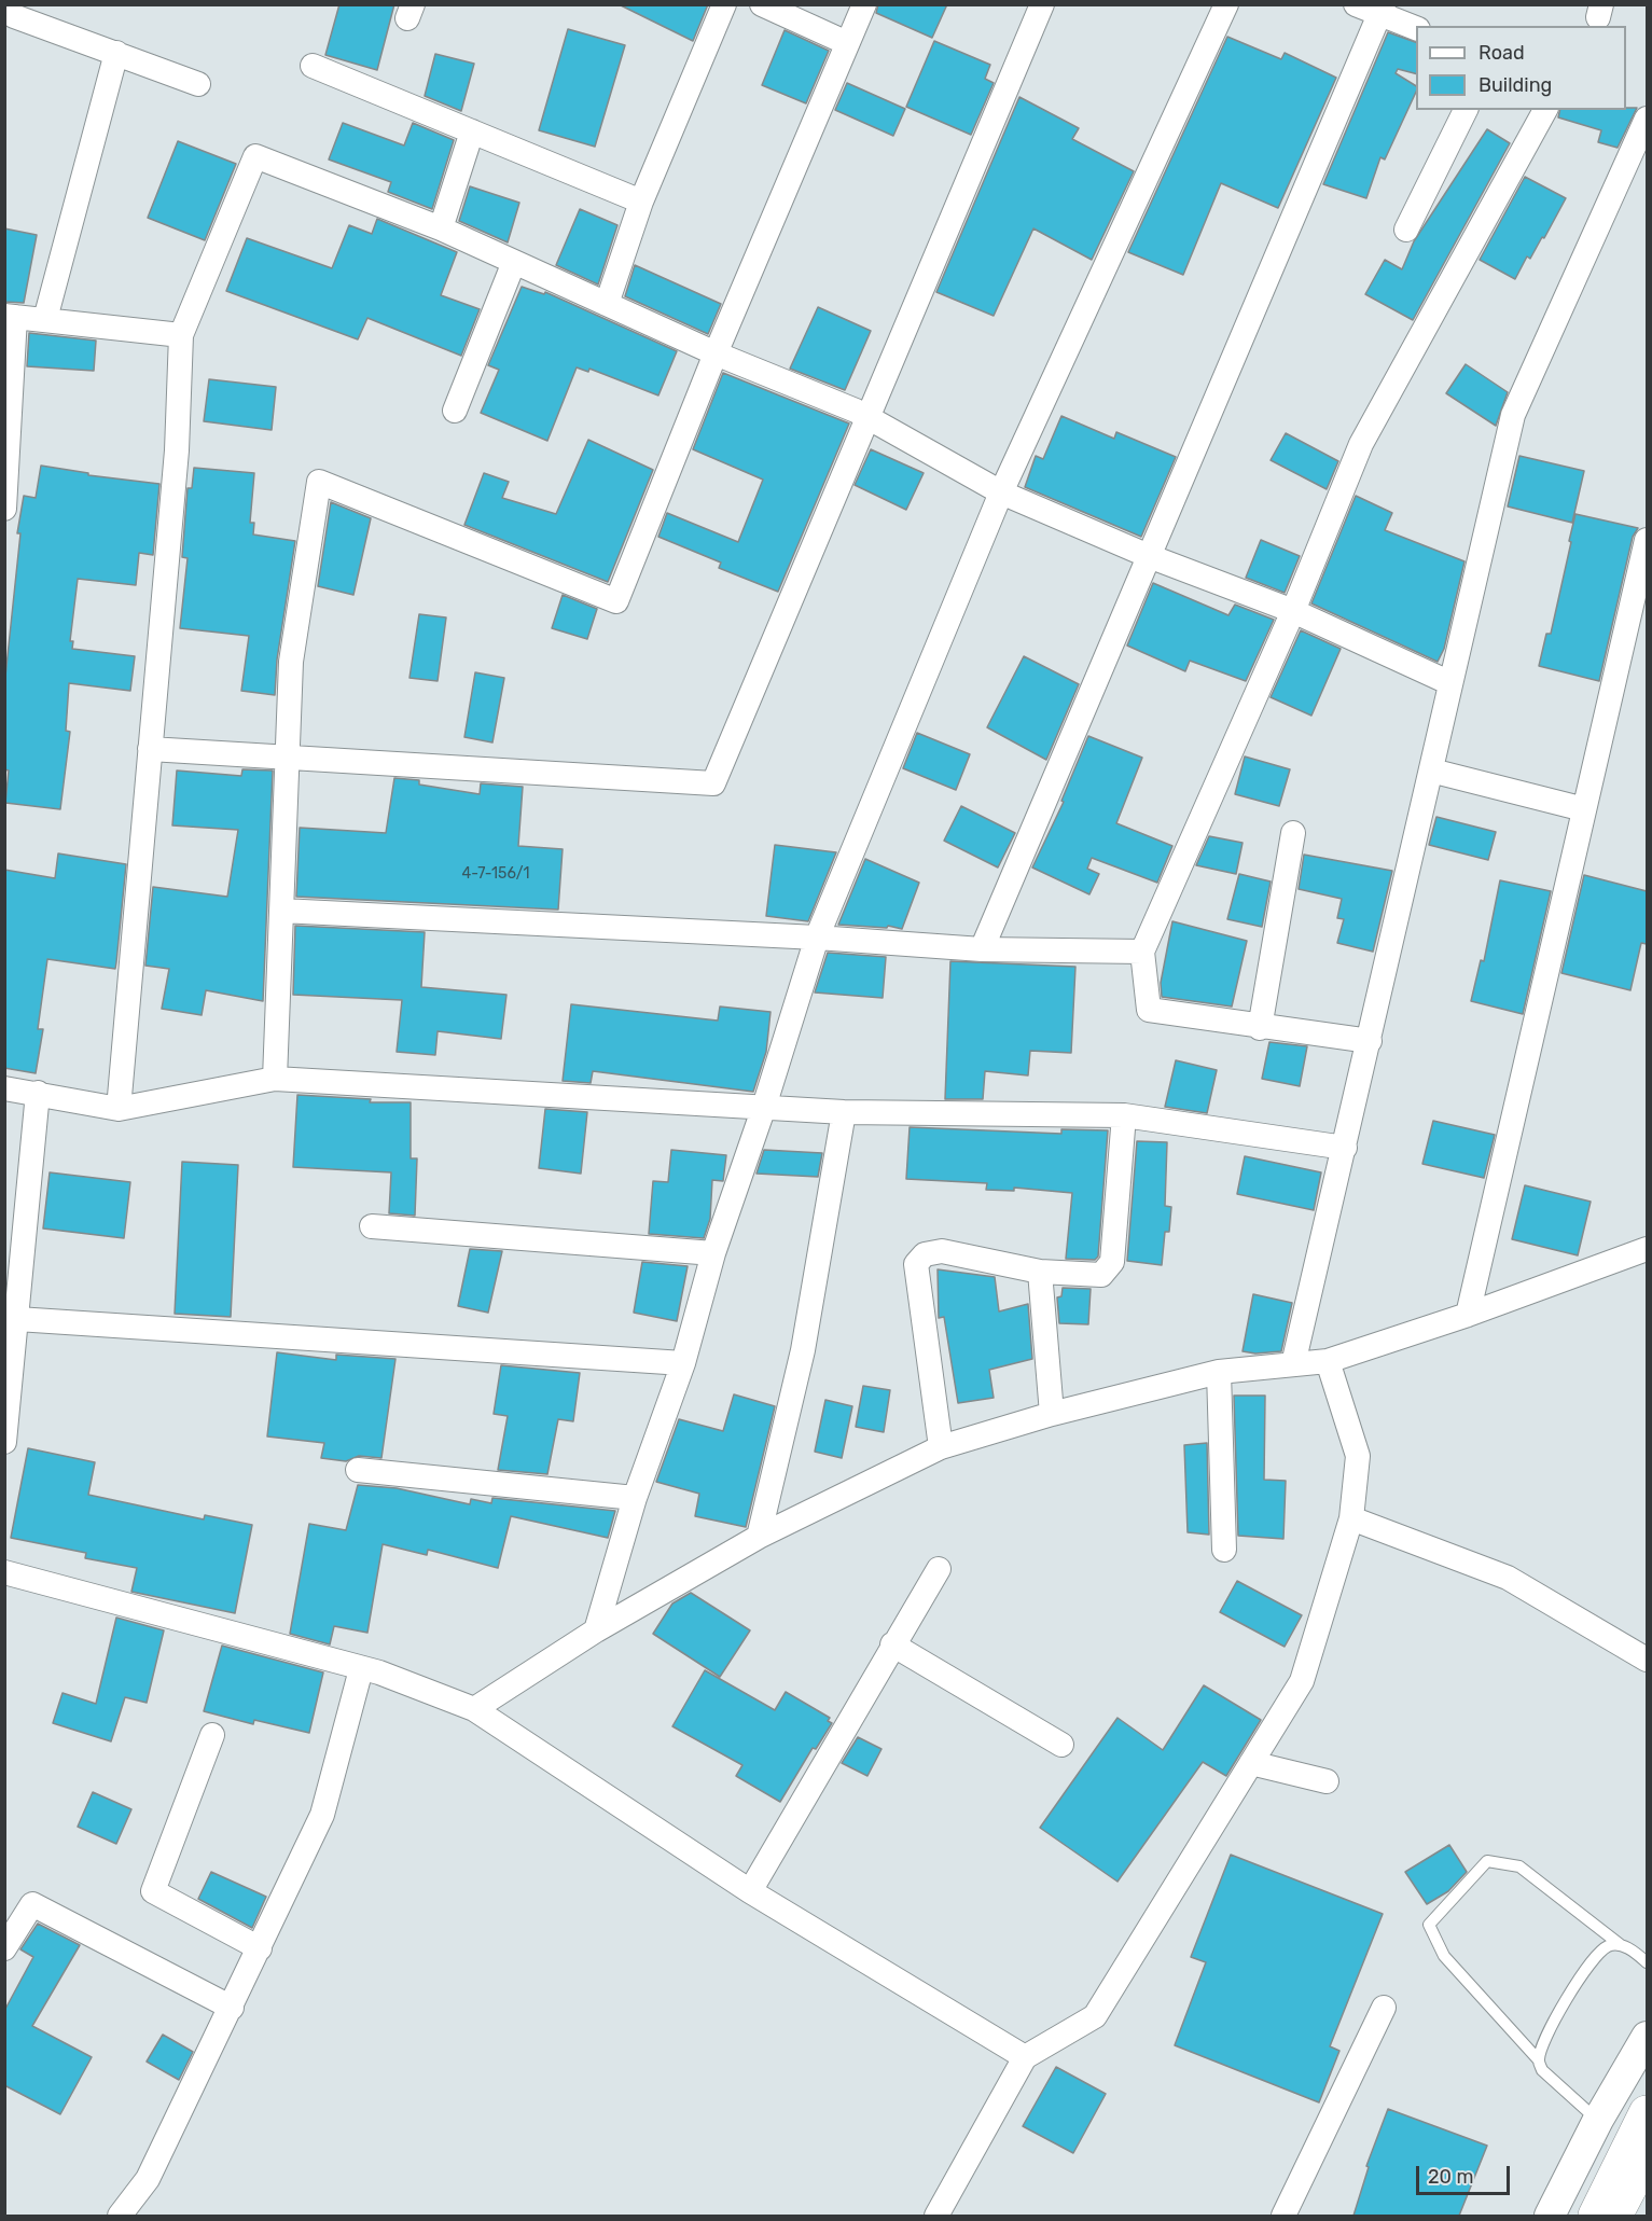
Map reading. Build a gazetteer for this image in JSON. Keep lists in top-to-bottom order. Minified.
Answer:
{"house_numbers":["4-7-156/1"],"legend":["Road","Building"],"scale_bar":"20 m"}
